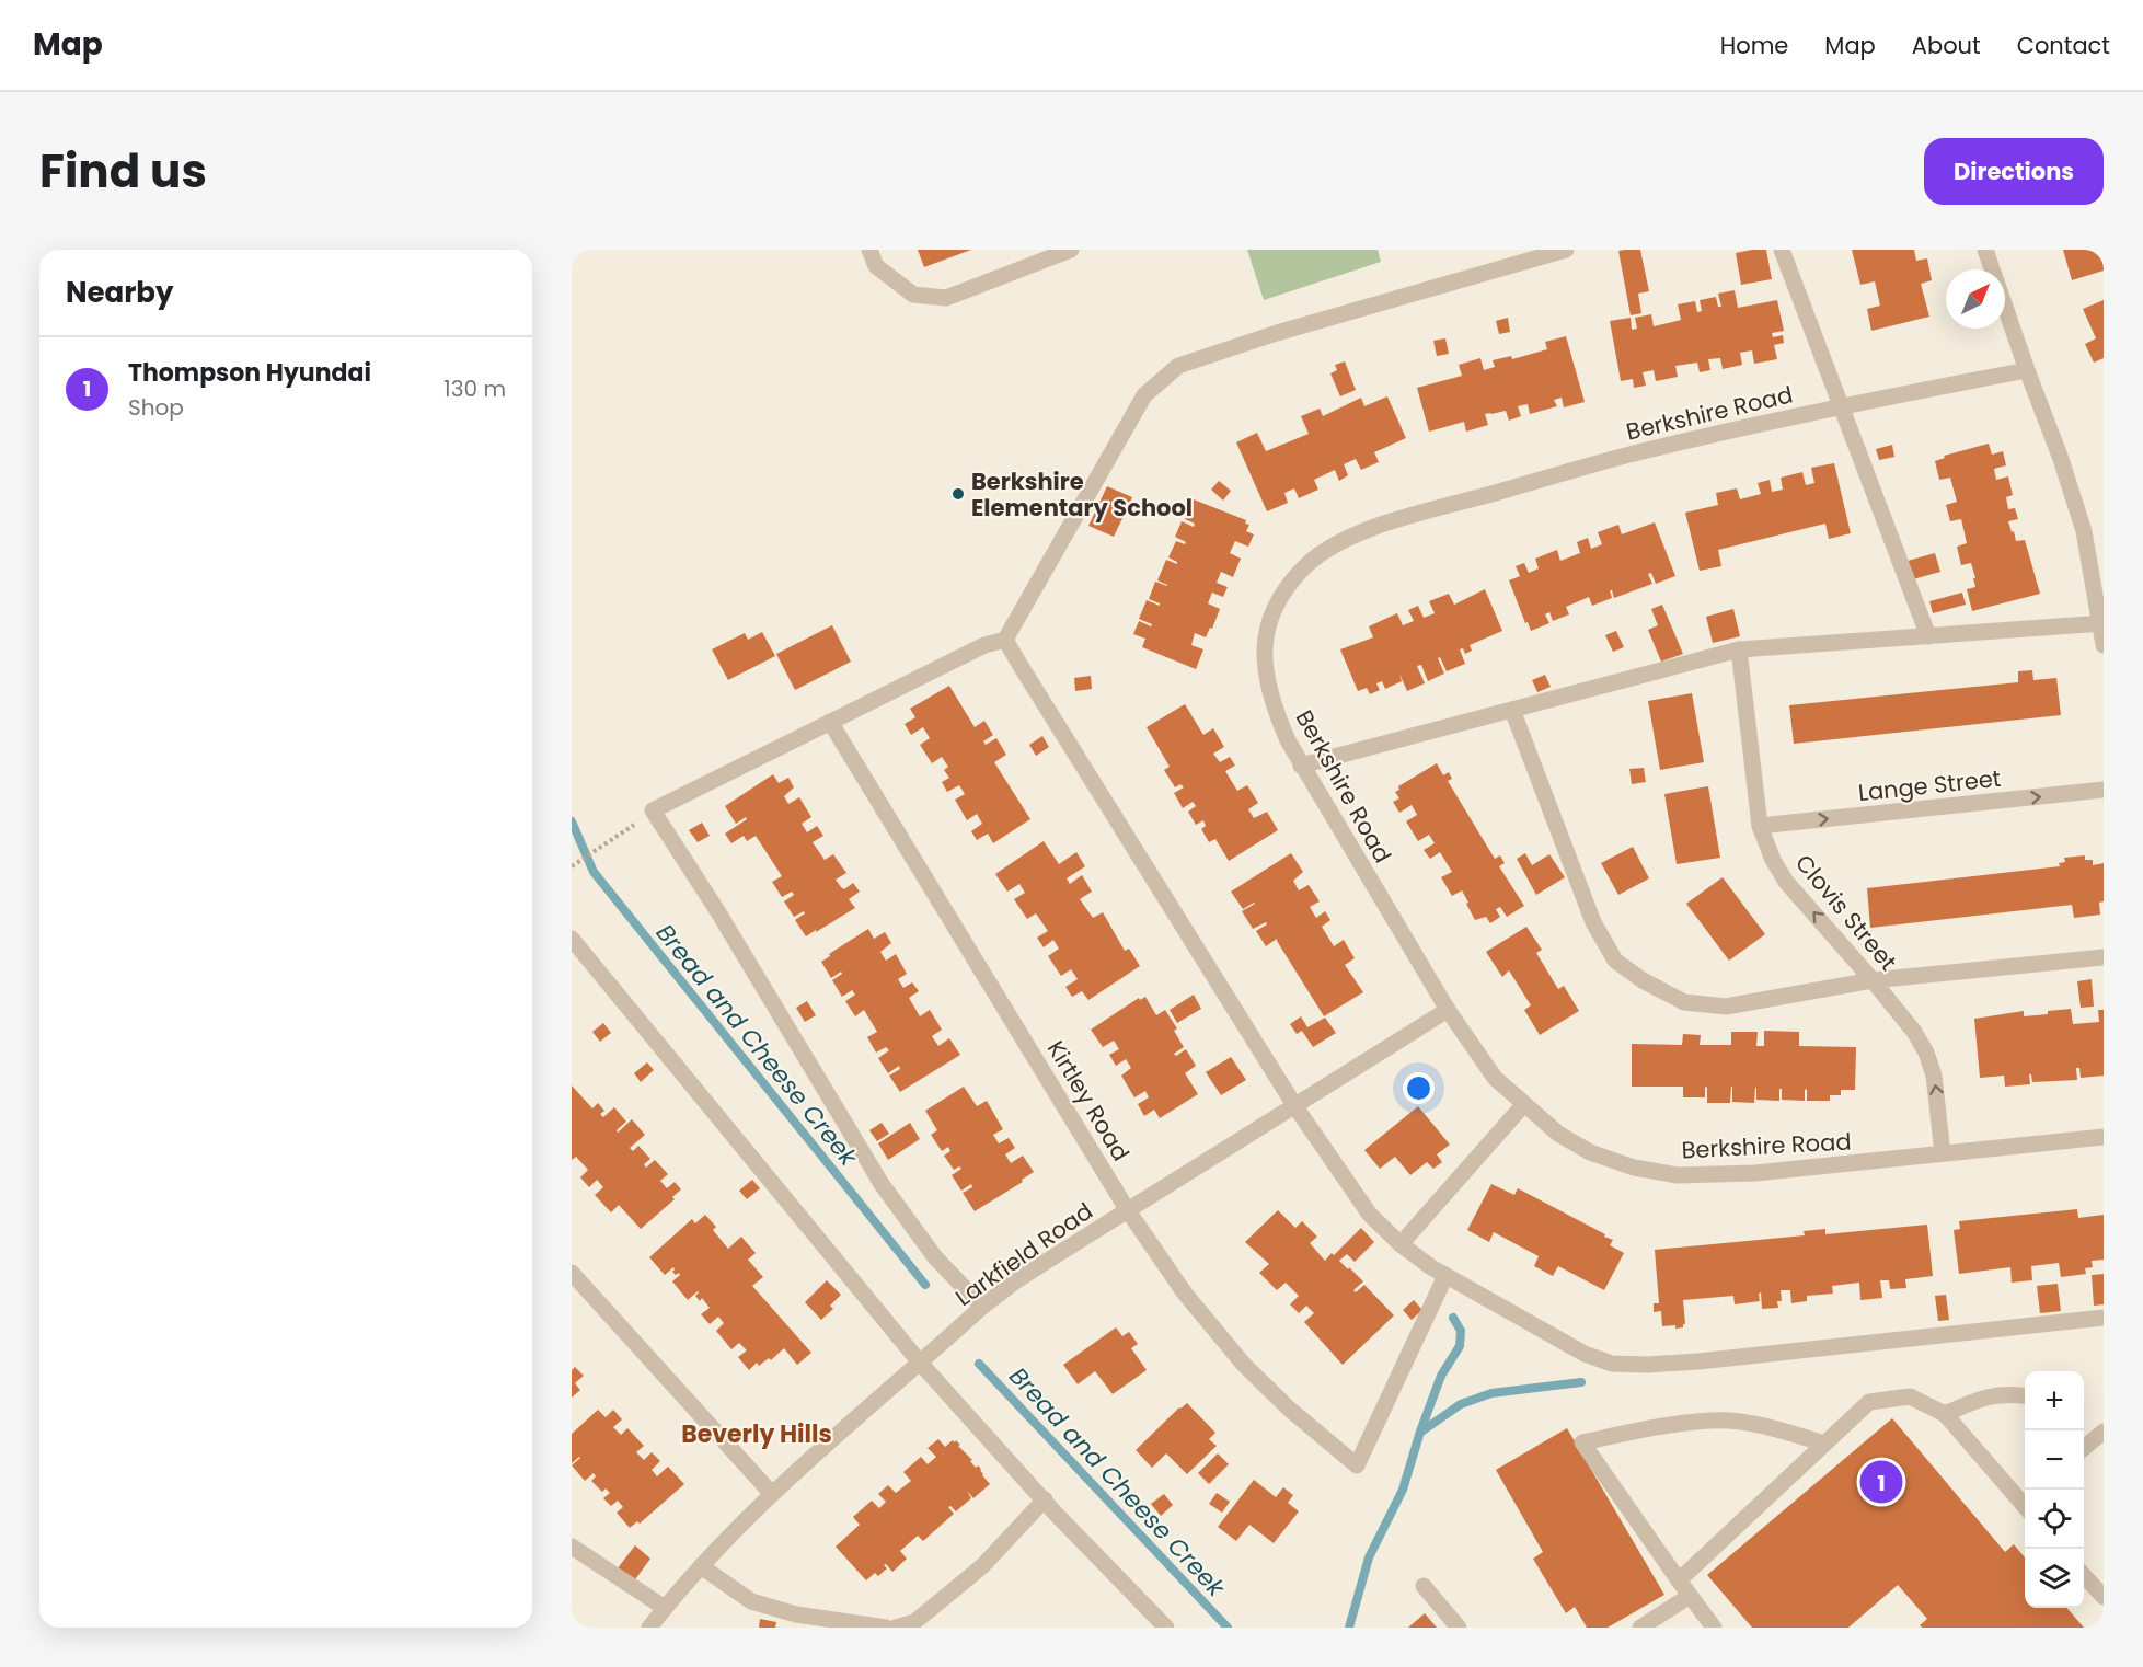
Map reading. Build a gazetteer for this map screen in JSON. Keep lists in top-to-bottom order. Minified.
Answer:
{"streets":{"street":["Berkshire Road","Lange Street","Clovis Street","Kirtley Road","Larkfield Road"]},"crossings":[["Berkshire Road","Clovis Street"],["Berkshire Road","Larkfield Road"],["Lange Street","Clovis Street"],["Kirtley Road","Larkfield Road"]],"one_way":["Lange Street","Clovis Street"],"districts":["Beverly Hills"],"water":["Bread and Cheese Creek"],"places":["Berkshire Elementary School"],"north":"top right","page":{"header":"Map","nav":["Home","Map","About","Contact"],"title":"Find us","buttons":"Directions","heading":"Nearby","list":[{"mark":"1","name":"Thompson Hyundai","note":"Shop","value":"130 m"}],"map_buttons":["+","−"],"pins":"1"}}
